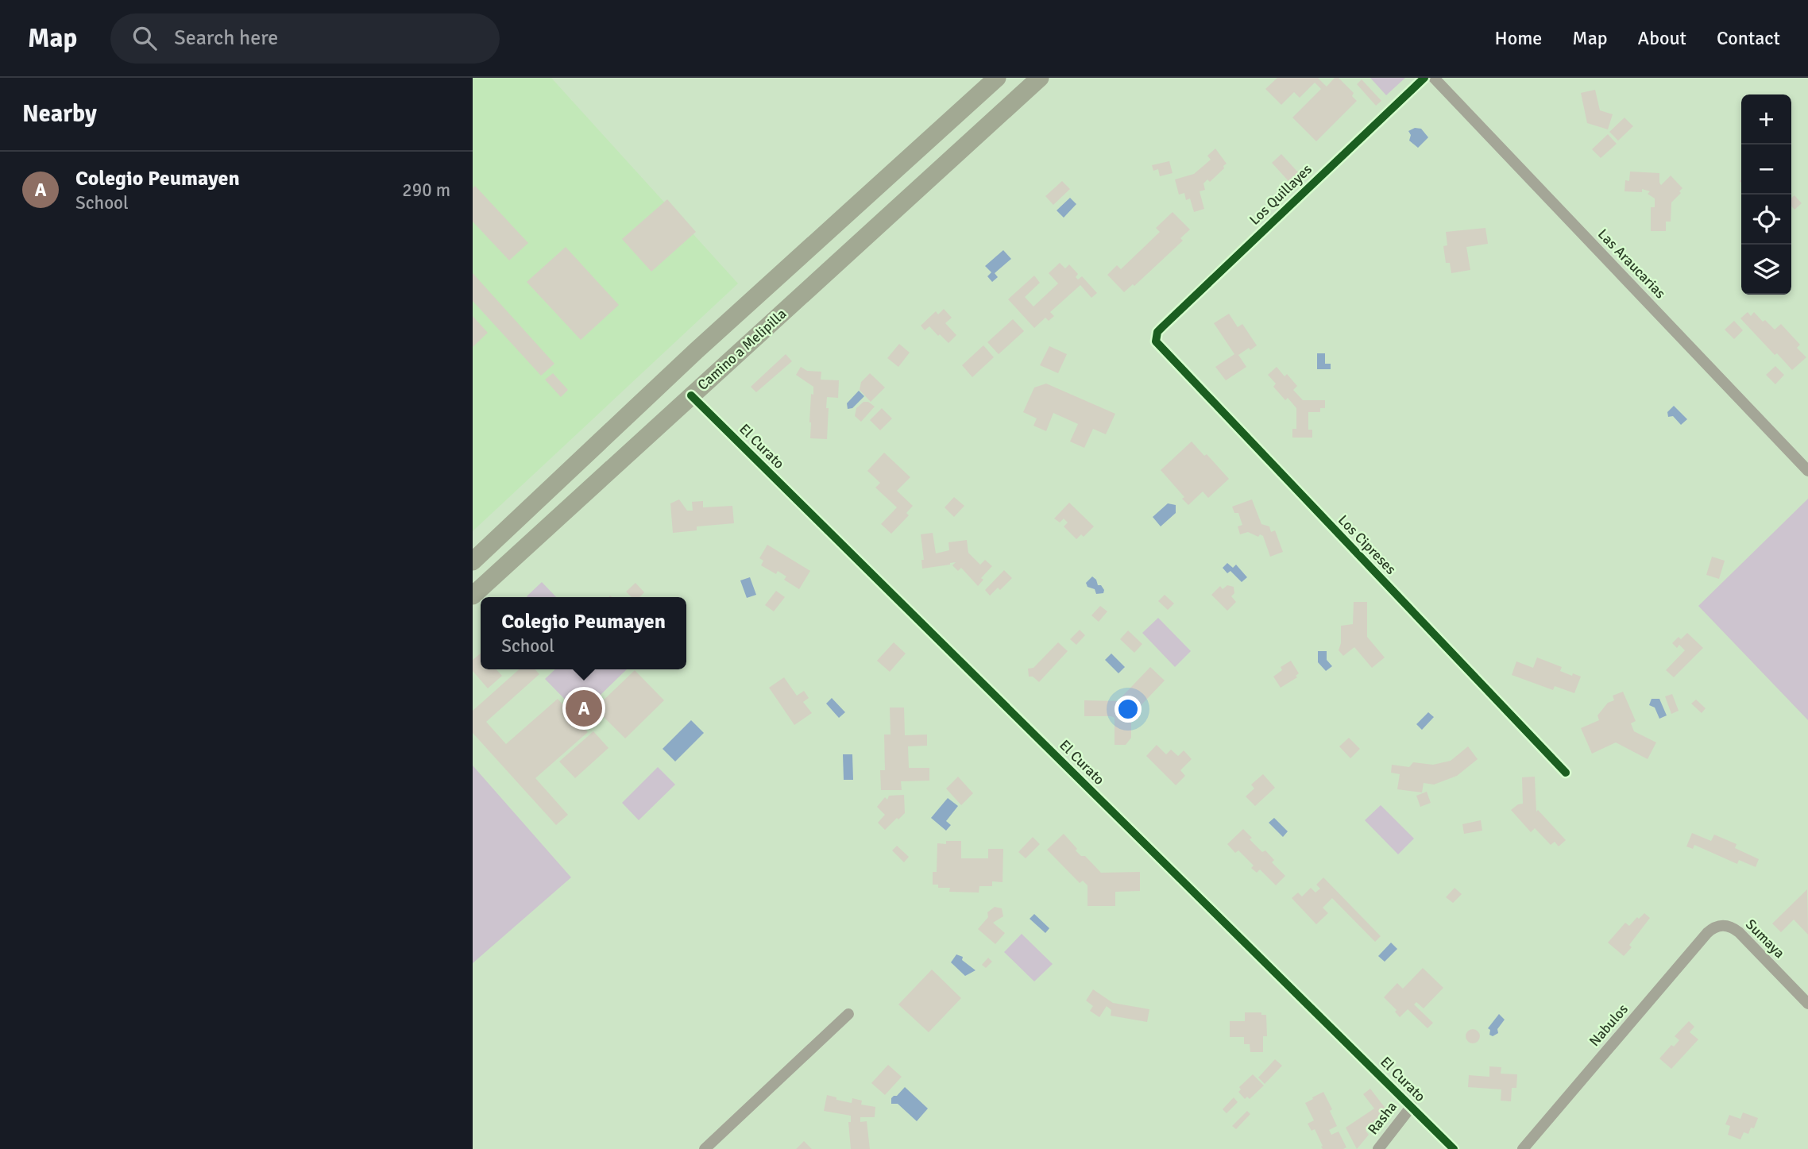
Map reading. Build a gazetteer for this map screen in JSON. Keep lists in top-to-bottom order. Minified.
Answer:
{"streets":{"main road":["Camino a Melipilla"],"street":["Los Quillayes","Las Araucarias","El Curato","Los Cipreses","Sumaya","Nabulos","Rasha"]},"crossings":[["Los Quillayes","Los Cipreses"],["Camino a Melipilla","El Curato"],["El Curato","Rasha"],["Sumaya","Nabulos"]],"page":{"header":"Map","search":"Search here","nav":["Home","Map","About","Contact"],"heading":"Nearby","map_buttons":["+","−"],"list":[{"mark":"A","name":"Colegio Peumayen","note":"School","value":"290 m"}],"popup":["Colegio Peumayen","School"],"pins":"A"}}
